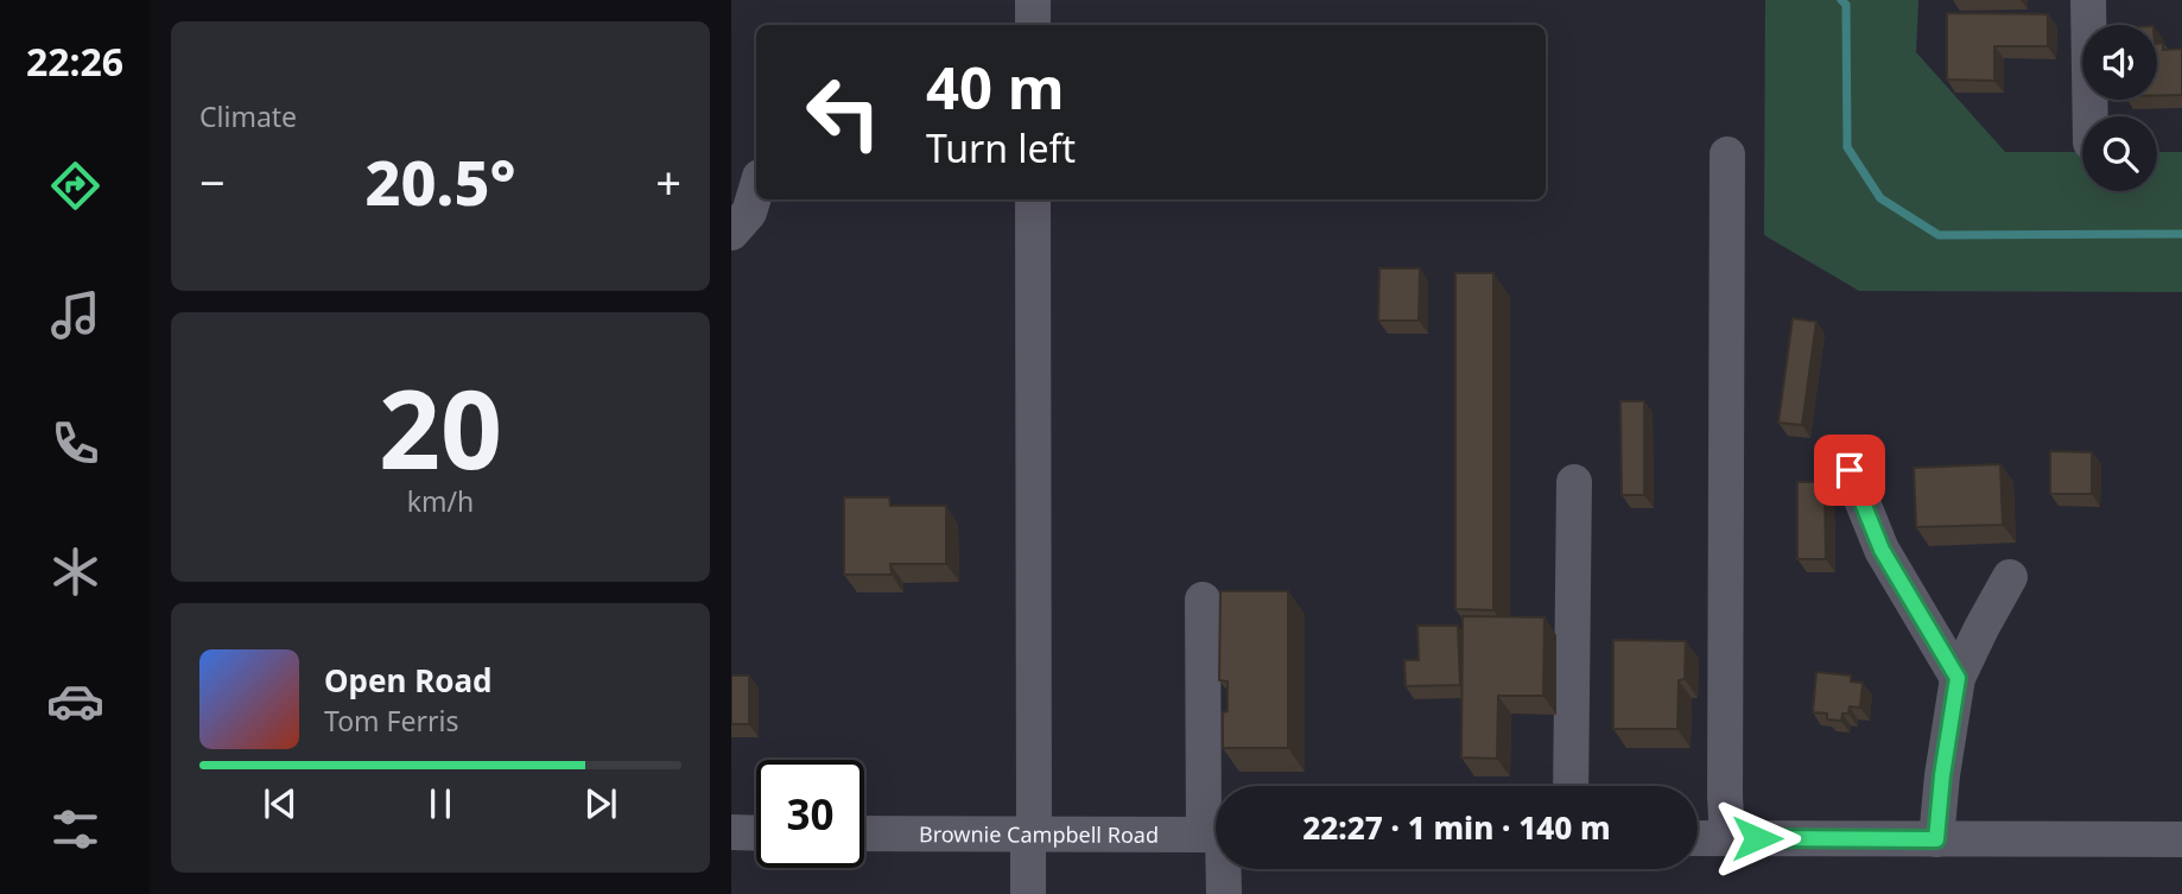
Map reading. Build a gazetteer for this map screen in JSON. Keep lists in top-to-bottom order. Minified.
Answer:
{"streets":{"street":["Brownie Campbell Road"]},"page":{"tabs":"22:26","tile":["Climate",["20","km/h"]],"turn":["40 m","Turn left"],"heat":["−","20.5°","+"],"song":["Open Road","Tom Ferris"],"limit":"30","trip":"22:27 · 1 min · 140 m"}}
